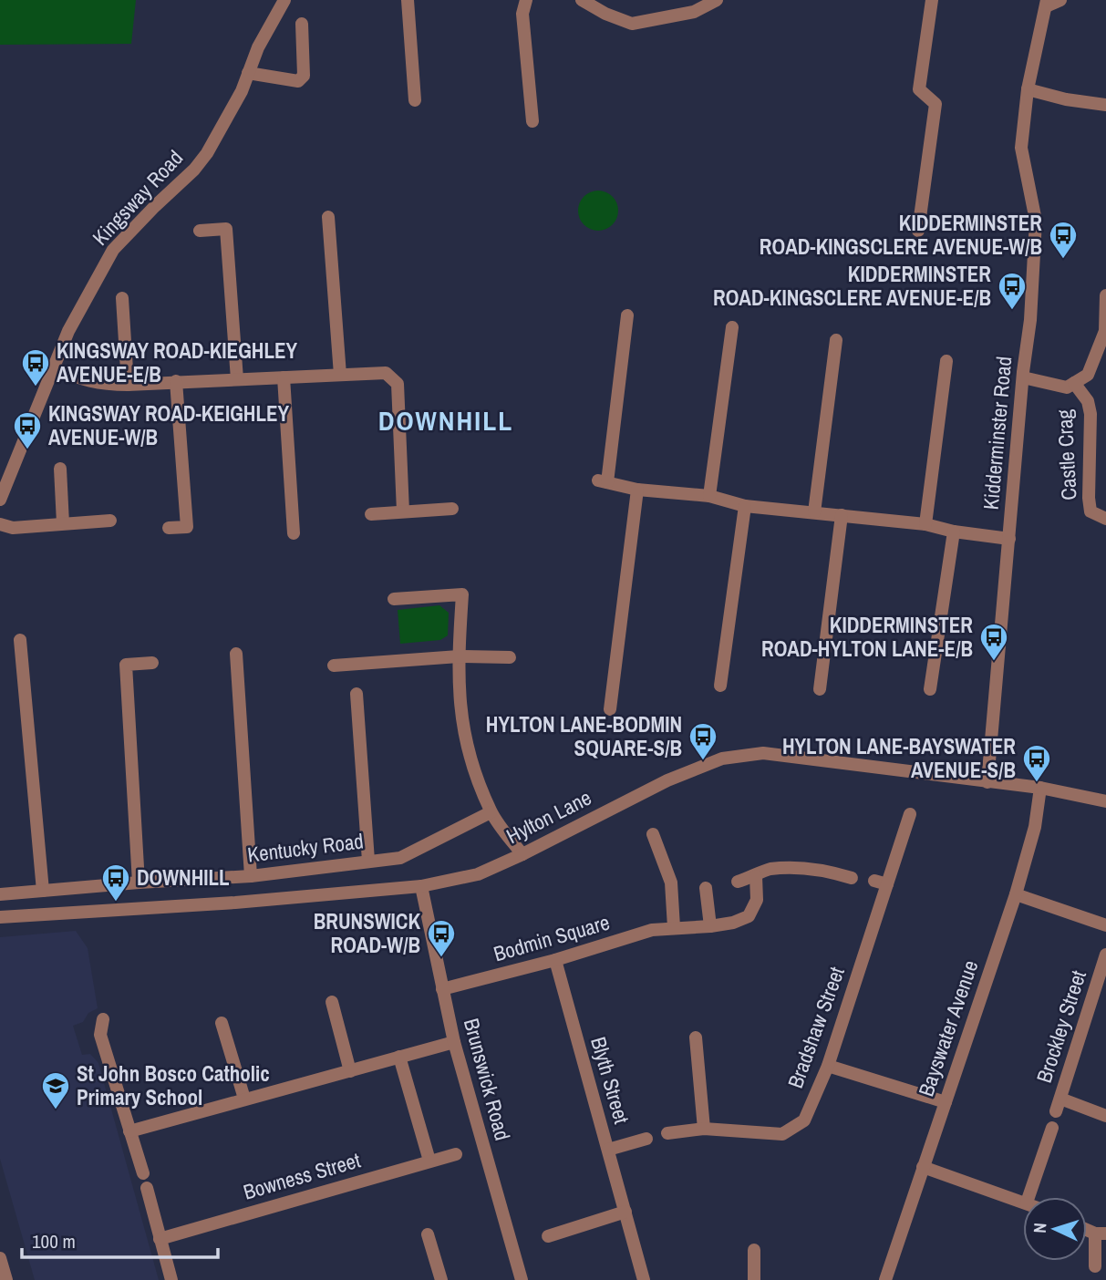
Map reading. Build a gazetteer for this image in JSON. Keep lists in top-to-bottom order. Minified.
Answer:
{"streets":{"street":["Kingsway Road","Kidderminster Road","Castle Crag","Hylton Lane","Kentucky Road","Bodmin Square","Brockley Street","Bradshaw Street","Bayswater Avenue","Brunswick Road","Blyth Street","Bowness Street"]},"crossings":[["Kidderminster Road","Hylton Lane"],["Hylton Lane","Bayswater Avenue"],["Hylton Lane","Brunswick Road"],["Bodmin Square","Brunswick Road"],["Bodmin Square","Blyth Street"]],"districts":["DOWNHILL"],"places":{"bus stop":["KIDDERMINSTER ROAD-KINGSCLERE AVENUE-W/B","KIDDERMINSTER ROAD-KINGSCLERE AVENUE-E/B","KINGSWAY ROAD-KIEGHLEY AVENUE-E/B","KINGSWAY ROAD-KEIGHLEY AVENUE-W/B","KIDDERMINSTER ROAD-HYLTON LANE-E/B","HYLTON LANE-BODMIN SQUARE-S/B","HYLTON LANE-BAYSWATER AVENUE-S/B","DOWNHILL","BRUNSWICK ROAD-W/B"],"school or university":["St John Bosco Catholic Primary School"]},"scale_bar":"100 m","north":"left"}
